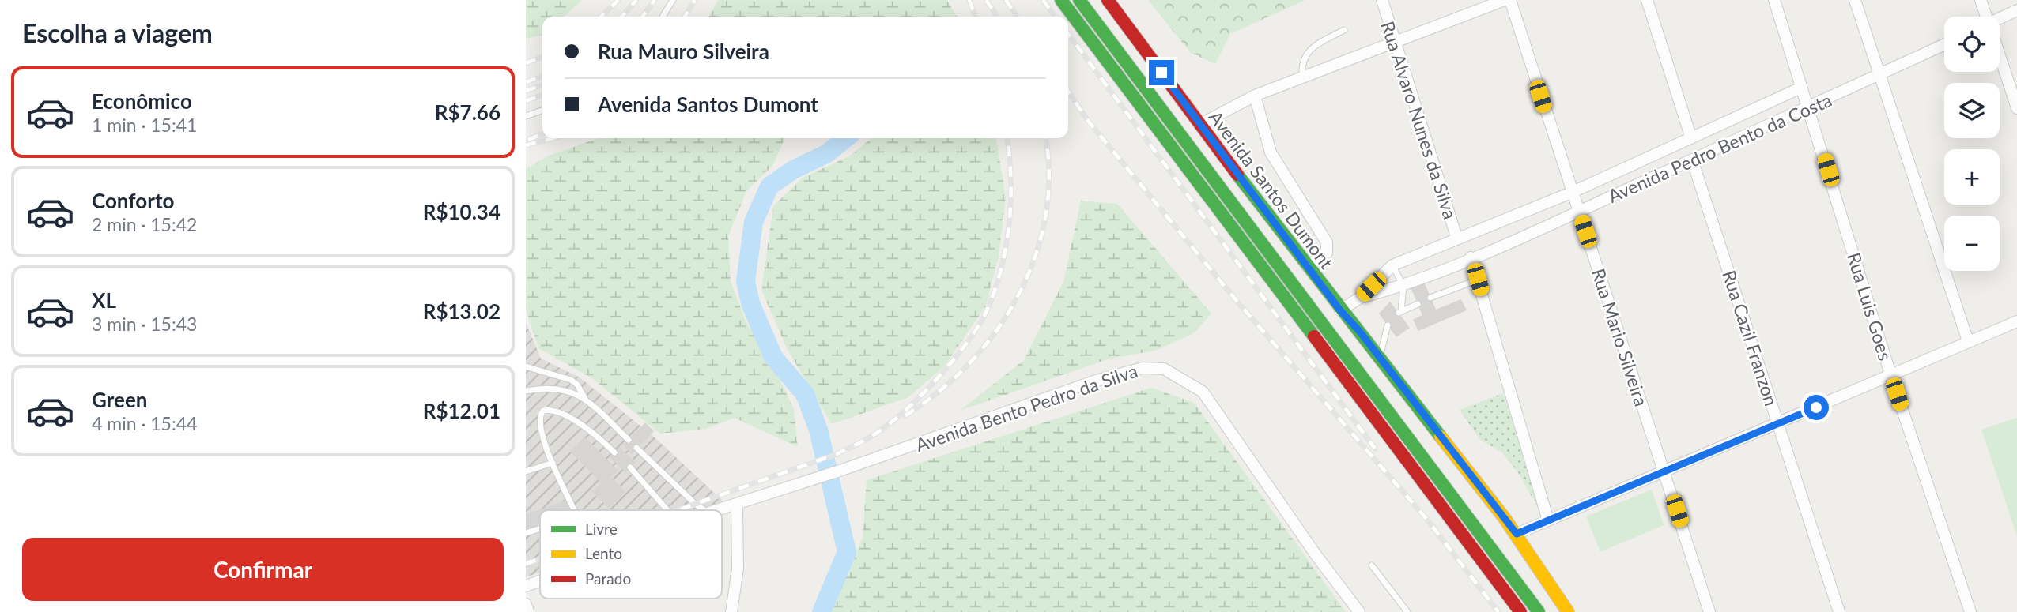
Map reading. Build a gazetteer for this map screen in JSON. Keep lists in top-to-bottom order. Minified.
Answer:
{"streets":{"main road":["Avenida Santos Dumont"],"street":["Rua Alvaro Nunes da Silva","Avenida Pedro Bento da Costa","Rua Luis Goes","Rua Mario Silveira","Rua Cazil Franzon","Avenida Bento Pedro da Silva"]},"crossings":[["Rua Alvaro Nunes da Silva","Avenida Pedro Bento da Costa"],["Avenida Pedro Bento da Costa","Avenida Santos Dumont"],["Avenida Pedro Bento da Costa","Rua Luis Goes"],["Avenida Pedro Bento da Costa","Rua Mario Silveira"],["Avenida Pedro Bento da Costa","Rua Cazil Franzon"]],"legend":["Livre","Lento","Parado"],"page":{"heading":"Escolha a viagem","map_buttons":["+","−"],"banner":["Rua Mauro Silveira","Avenida Santos Dumont"],"list":[{"name":"Econômico","note":"1 min · 15:41","value":"R$7.66"},{"name":"Conforto","note":"2 min · 15:42","value":"R$10.34"},{"name":"XL","note":"3 min · 15:43","value":"R$13.02"},{"name":"Green","note":"4 min · 15:44","value":"R$12.01"}],"buttons":"Confirmar"}}
